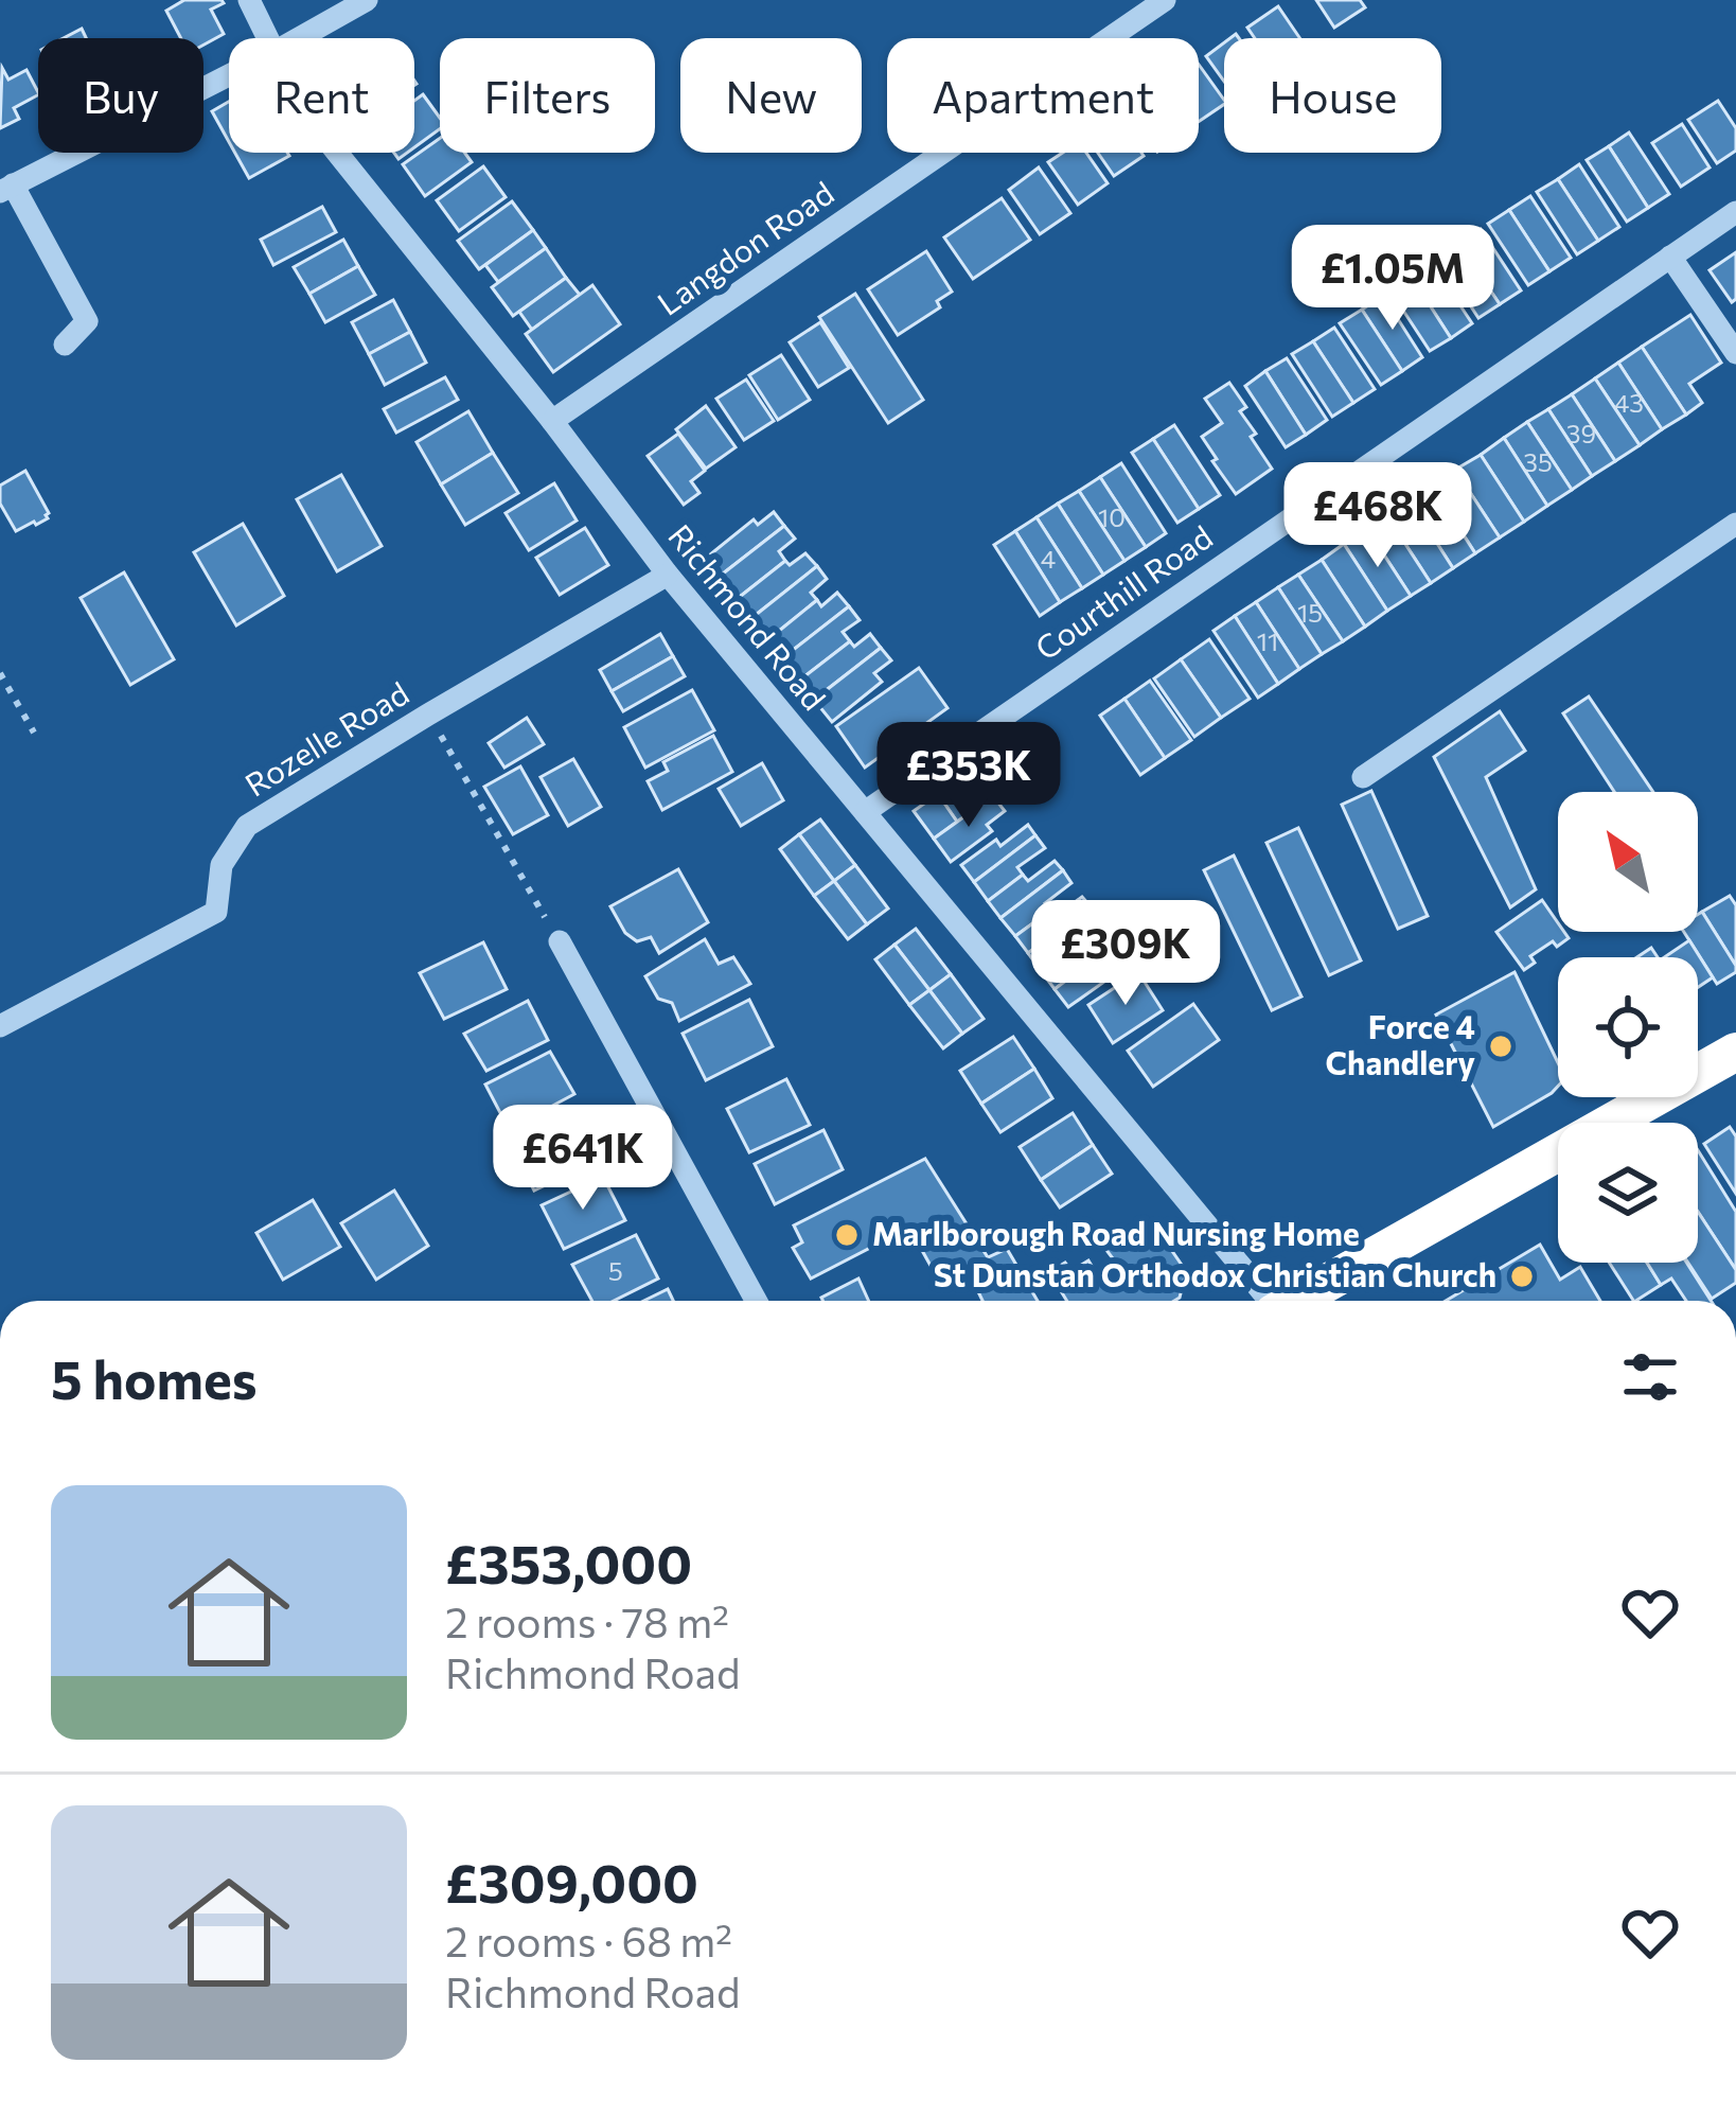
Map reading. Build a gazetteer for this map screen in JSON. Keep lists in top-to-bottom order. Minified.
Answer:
{"streets":{"street":["Langdon Road","Courthill Road","Richmond Road","Rozelle Road"]},"crossings":[["Langdon Road","Richmond Road"],["Courthill Road","Richmond Road"],["Richmond Road","Rozelle Road"]],"places":["Force 4 Chandlery","Marlborough Road Nursing Home","St Dunstan Orthodox Christian Church"],"house_numbers":["43","39","35","10","4","15","11","5"],"north":"top left","page":{"chip":["Buy","Rent","Filters","New","Apartment","House"],"price":["£1.05M","£468K","£353K","£309K","£641K"],"heading":"5 homes","list":[{"name":"£353,000","note":"2 rooms · 78 m² · Richmond Road"},{"name":"£309,000","note":"2 rooms · 68 m² · Richmond Road"}]}}
